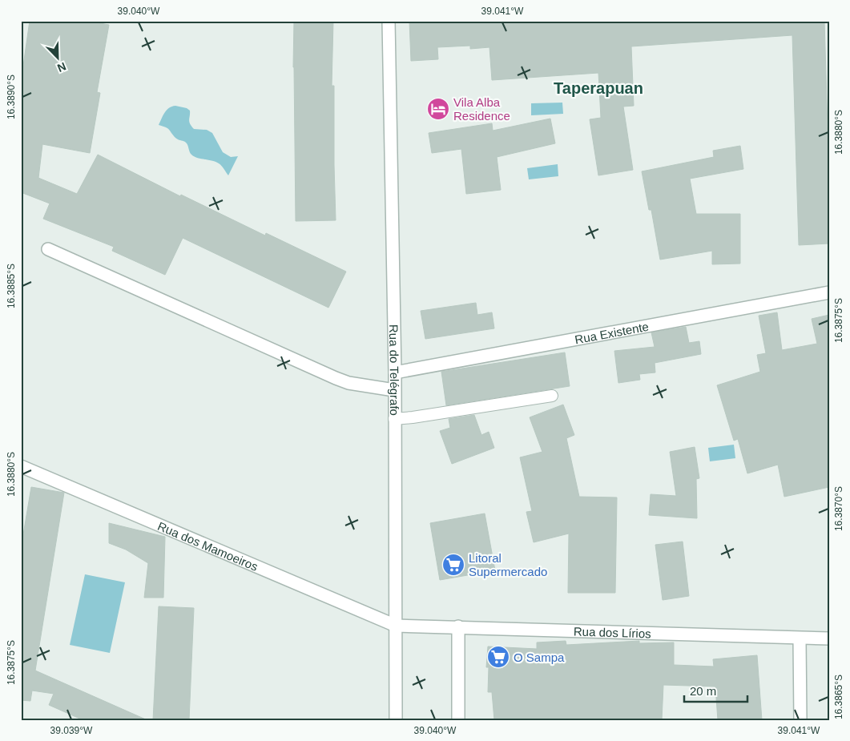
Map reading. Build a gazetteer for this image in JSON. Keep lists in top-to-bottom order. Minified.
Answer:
{"streets":{"street":["Rua Existente","Rua do Telégrafo","Rua dos Mamoeiros","Rua dos Lírios"]},"crossings":[["Rua Existente","Rua do Telégrafo"],["Rua do Telégrafo","Rua dos Mamoeiros"],["Rua do Telégrafo","Rua dos Lírios"],["Rua dos Mamoeiros","Rua dos Lírios"]],"districts":["Taperapuan"],"places":{"hotel":["Vila Alba Residence"],"supermarket":["Litoral Supermercado","O Sampa"]},"scale_bar":"20 m","north":"bottom right","coordinates":["39.040°W","39.041°W","16.3890°S","16.3880°S","16.3885°S","16.3875°S","16.3870°S","16.3865°S","39.039°W"]}
